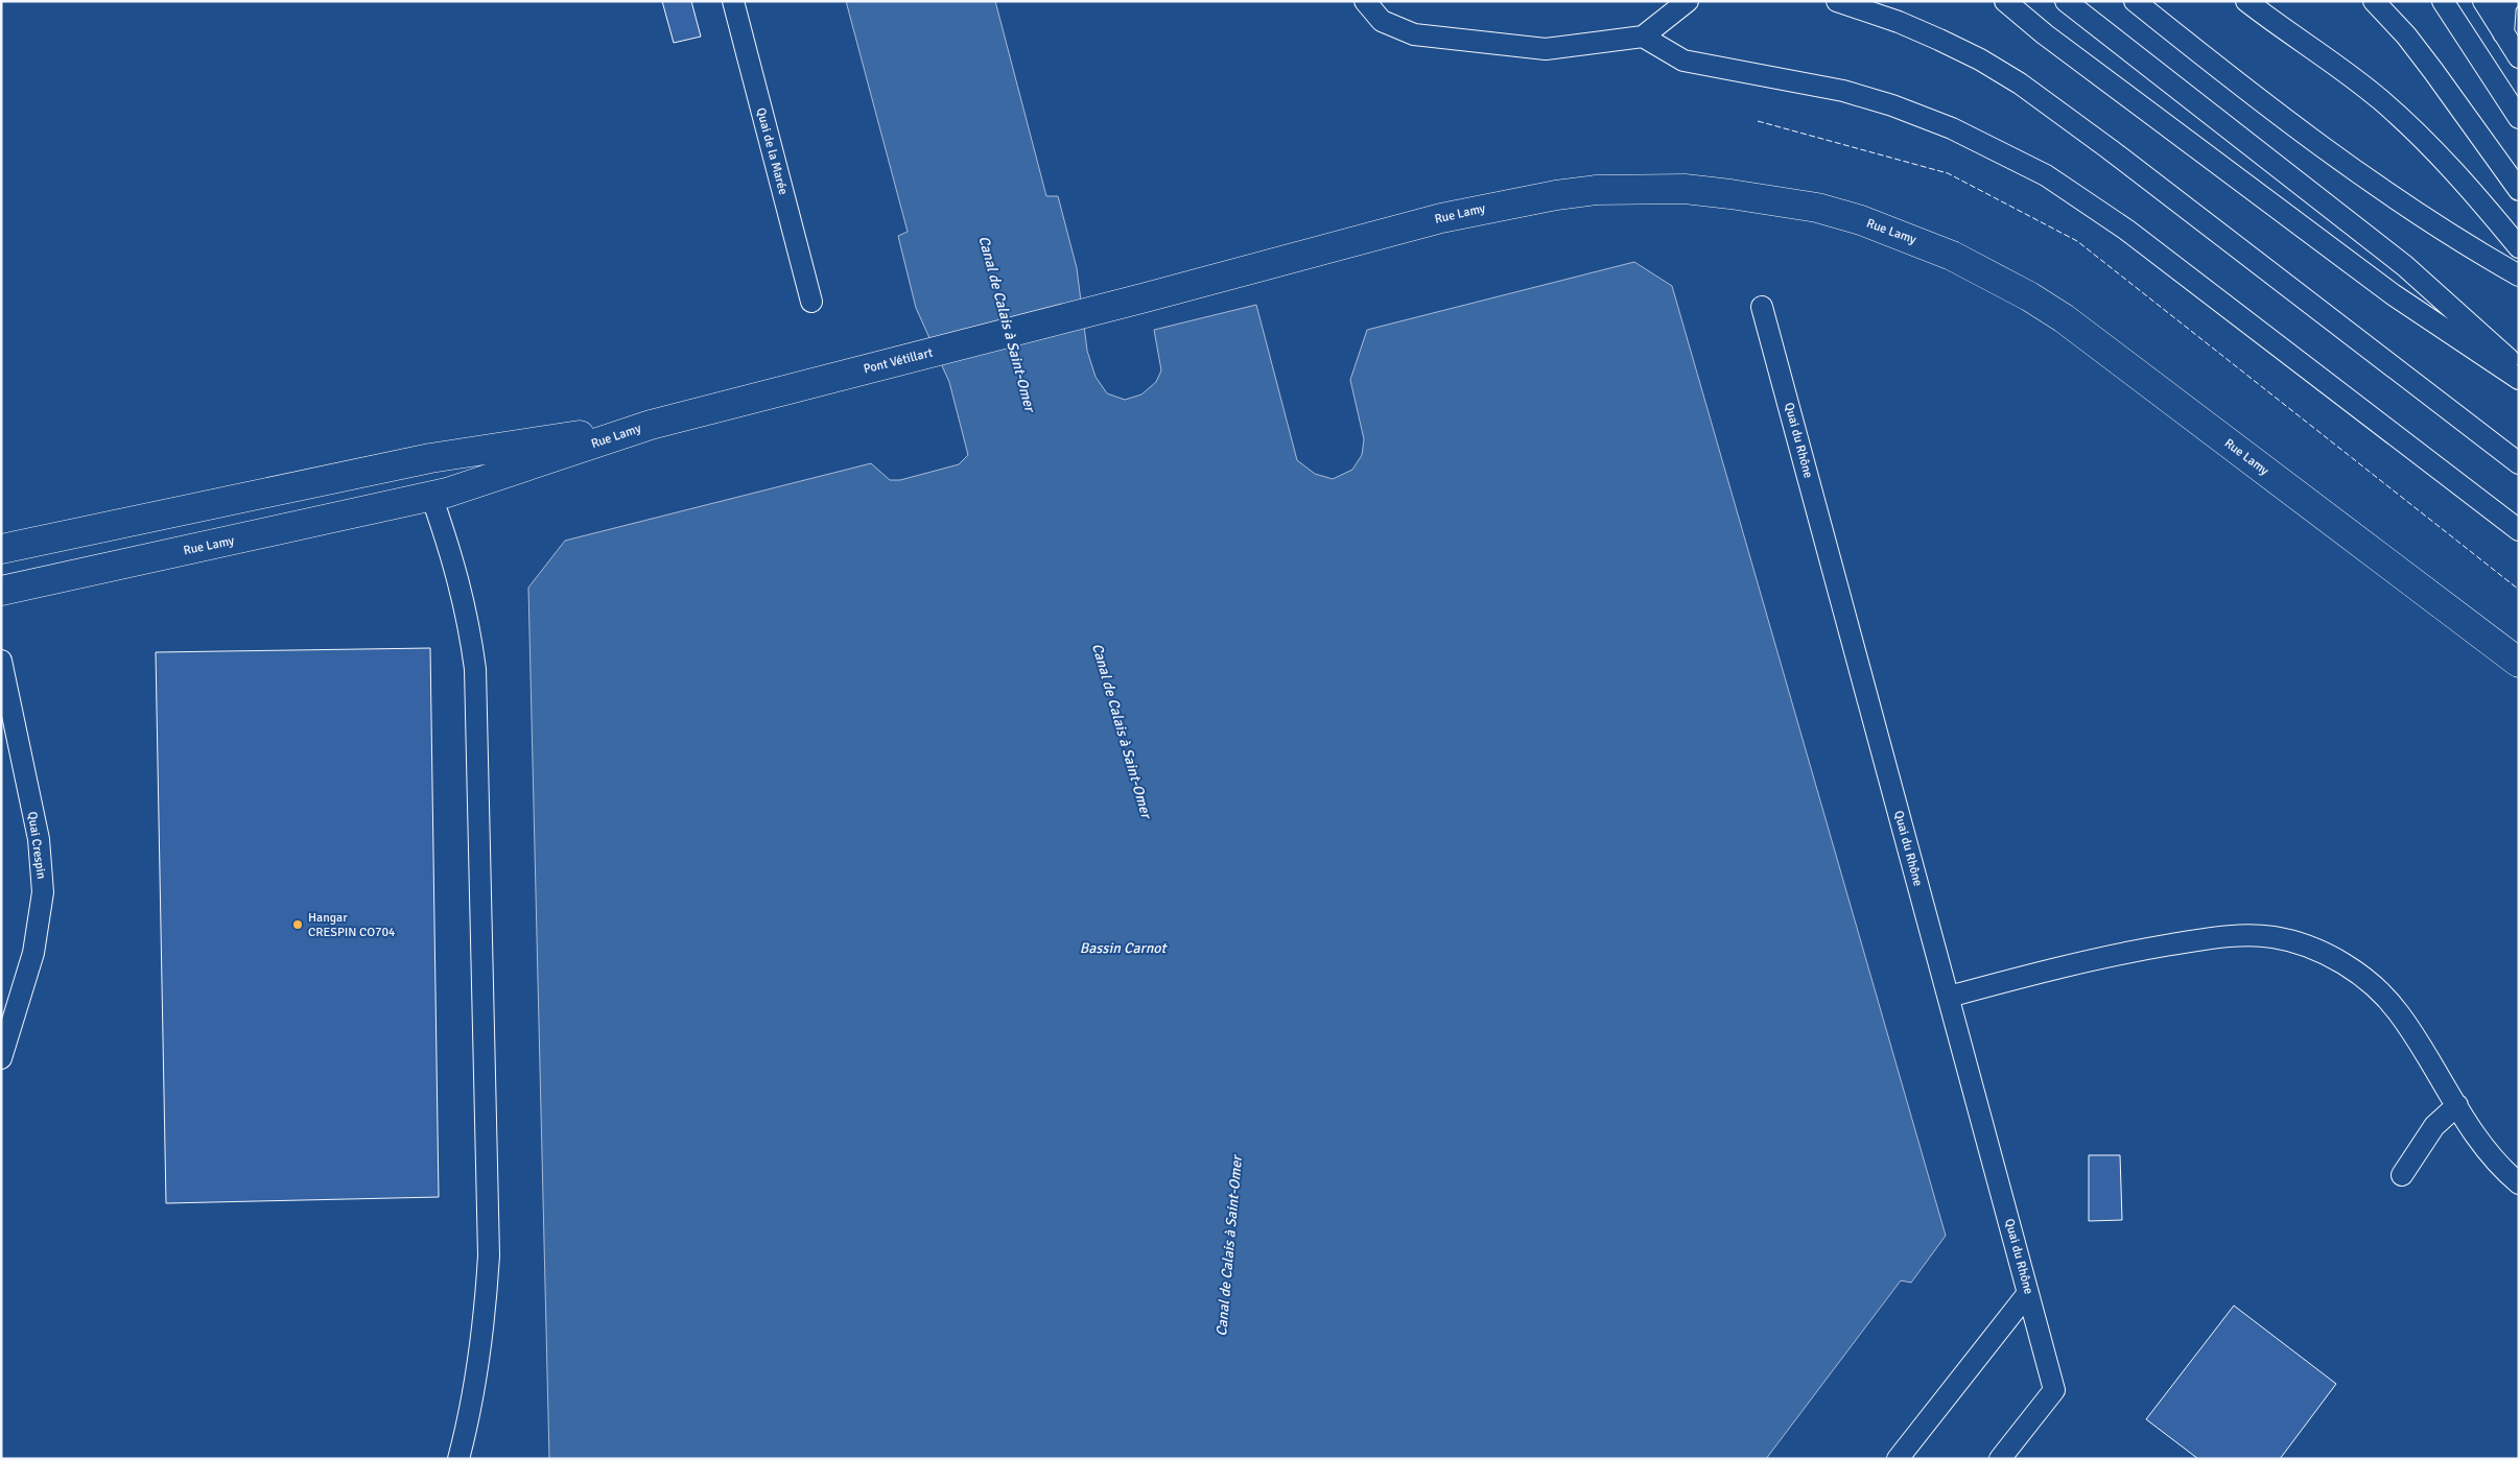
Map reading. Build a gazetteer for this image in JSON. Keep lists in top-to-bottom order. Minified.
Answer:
{"streets":{"street":["Rue Lamy","Pont Vétillart"],"lane":["Quai de la Marée","Quai du Rhône","Quai Crespin"]},"crossings":[["Rue Lamy","Pont Vétillart"]],"water":["Canal de Calais à Saint-Omer","Bassin Carnot"],"places":["Hangar CRESPIN CO704"]}
